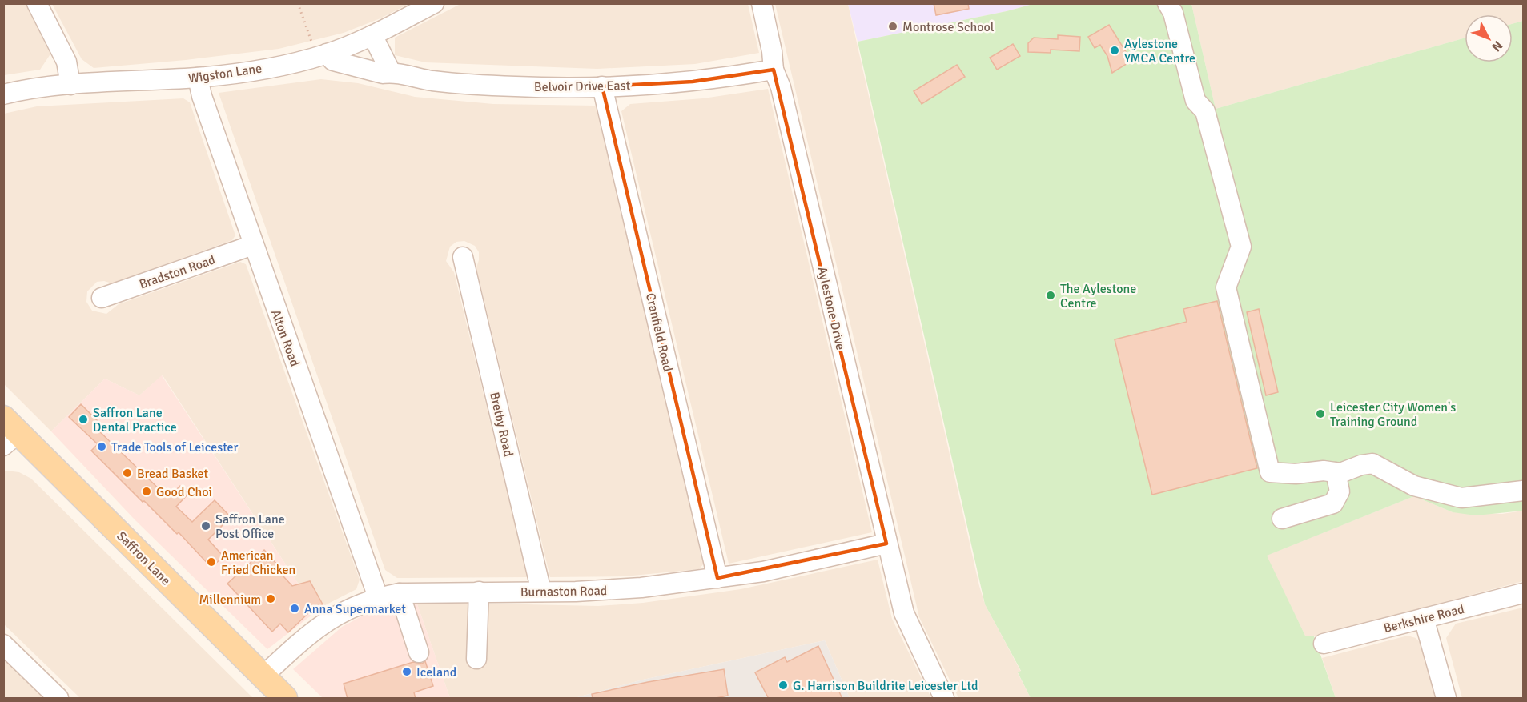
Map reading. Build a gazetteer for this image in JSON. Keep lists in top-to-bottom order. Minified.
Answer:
{"streets":{"main road":["Saffron Lane"],"street":["Wigston Lane","Belvoir Drive East","Bradston Road","Aylestone Drive","Cranfield Road","Alton Road","Bretby Road","Burnaston Road","Berkshire Road"]},"crossings":[["Wigston Lane","Belvoir Drive East"],["Wigston Lane","Alton Road"],["Belvoir Drive East","Aylestone Drive"],["Belvoir Drive East","Cranfield Road"],["Bradston Road","Alton Road"],["Aylestone Drive","Burnaston Road"],["Cranfield Road","Burnaston Road"],["Alton Road","Burnaston Road"],["Bretby Road","Burnaston Road"],["Saffron Lane","Burnaston Road"]],"places":["Montrose School","Aylestone YMCA Centre","The Aylestone Centre","Leicester City Women's Training Ground","Saffron Lane Dental Practice","Trade Tools of Leicester","Bread Basket","Good Choi","Saffron Lane Post Office","American Fried Chicken","Millennium","Anna Supermarket","Iceland","G. Harrison Buildrite Leicester Ltd"],"north":"bottom right"}
